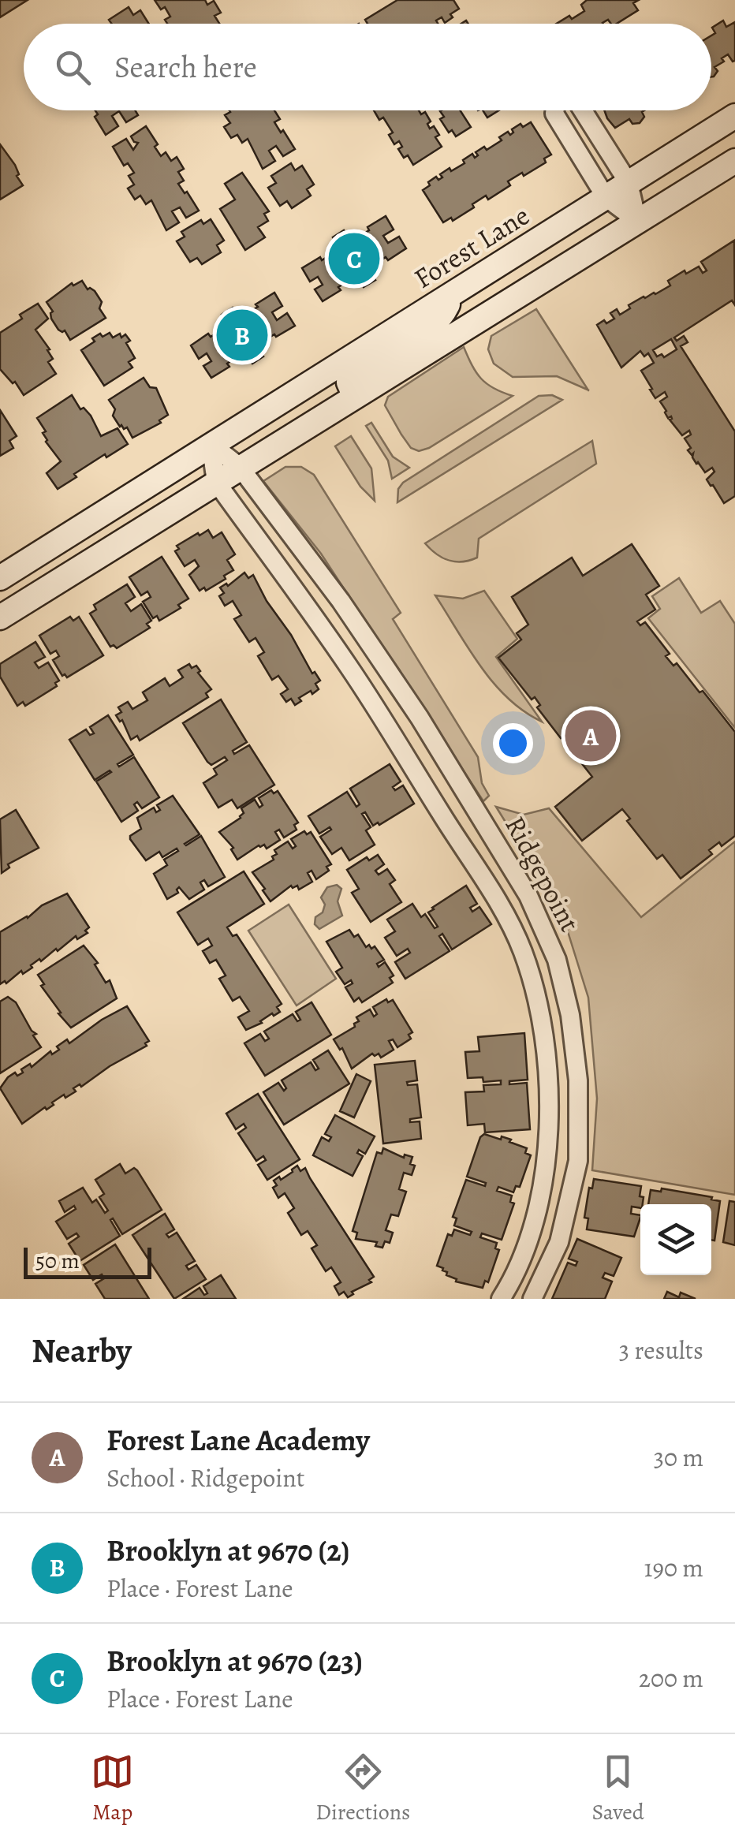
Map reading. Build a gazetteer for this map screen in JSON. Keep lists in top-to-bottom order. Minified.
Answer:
{"streets":{"main road":["Forest Lane"],"street":["Ridgepoint"]},"crossings":[["Forest Lane","Ridgepoint"]],"scale_bar":"50 m","page":{"search":"Search here","pins":["C","B","A"],"scale":"50 m","heading":["Nearby","3 results"],"list":[{"mark":"A","name":"Forest Lane Academy","note":"School · Ridgepoint","value":"30 m"},{"mark":"B","name":"Brooklyn at 9670 (2)","note":"Place · Forest Lane","value":"190 m"},{"mark":"C","name":"Brooklyn at 9670 (23)","note":"Place · Forest Lane","value":"200 m"}],"nav":["Map","Directions","Saved"]}}
